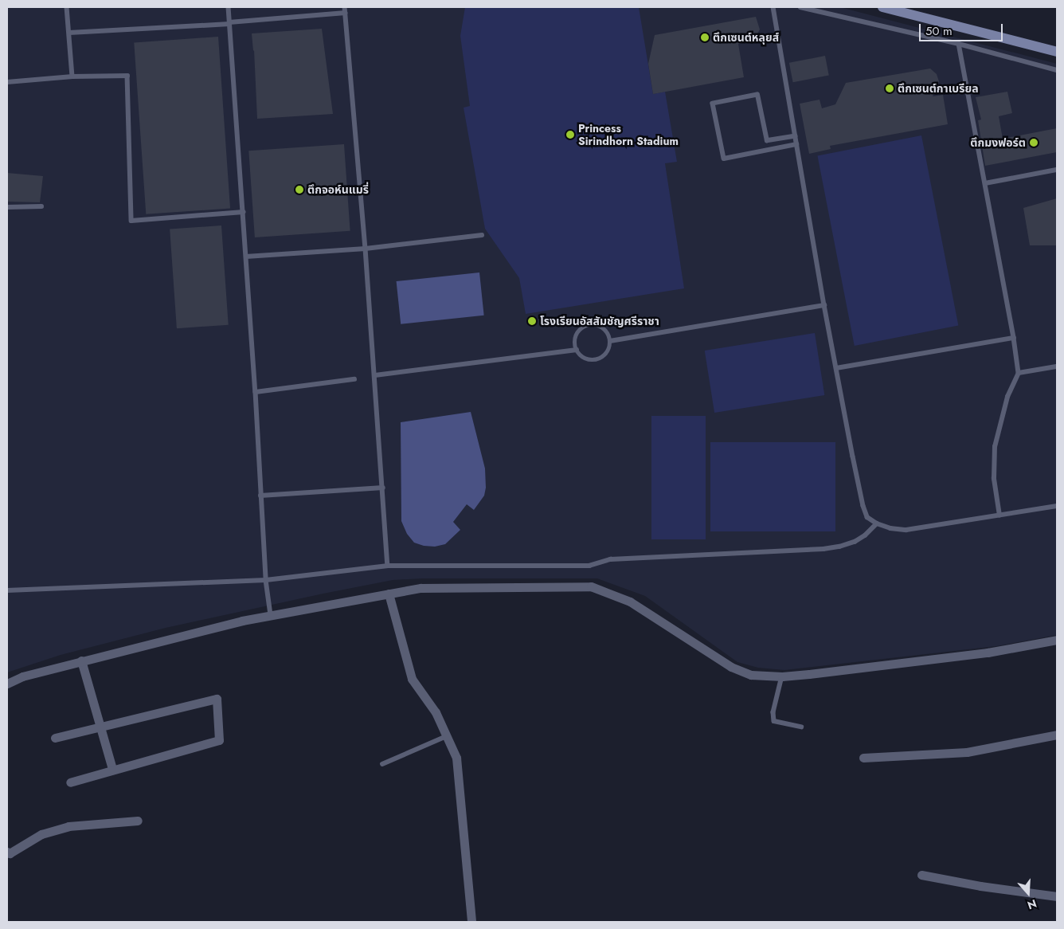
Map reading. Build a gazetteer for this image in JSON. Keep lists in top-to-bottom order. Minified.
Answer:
{"places":["ตึกเซนต์หลุยส์","ตึกเซนต์กาเบรียล","Princess Sirindhorn Stadium","ตึกมงฟอร์ต","ตึกจอห์นแมรี่","โรงเรียนอัสสัมชัญศรีราชา"],"scale_bar":"50 m","north":"bottom"}
